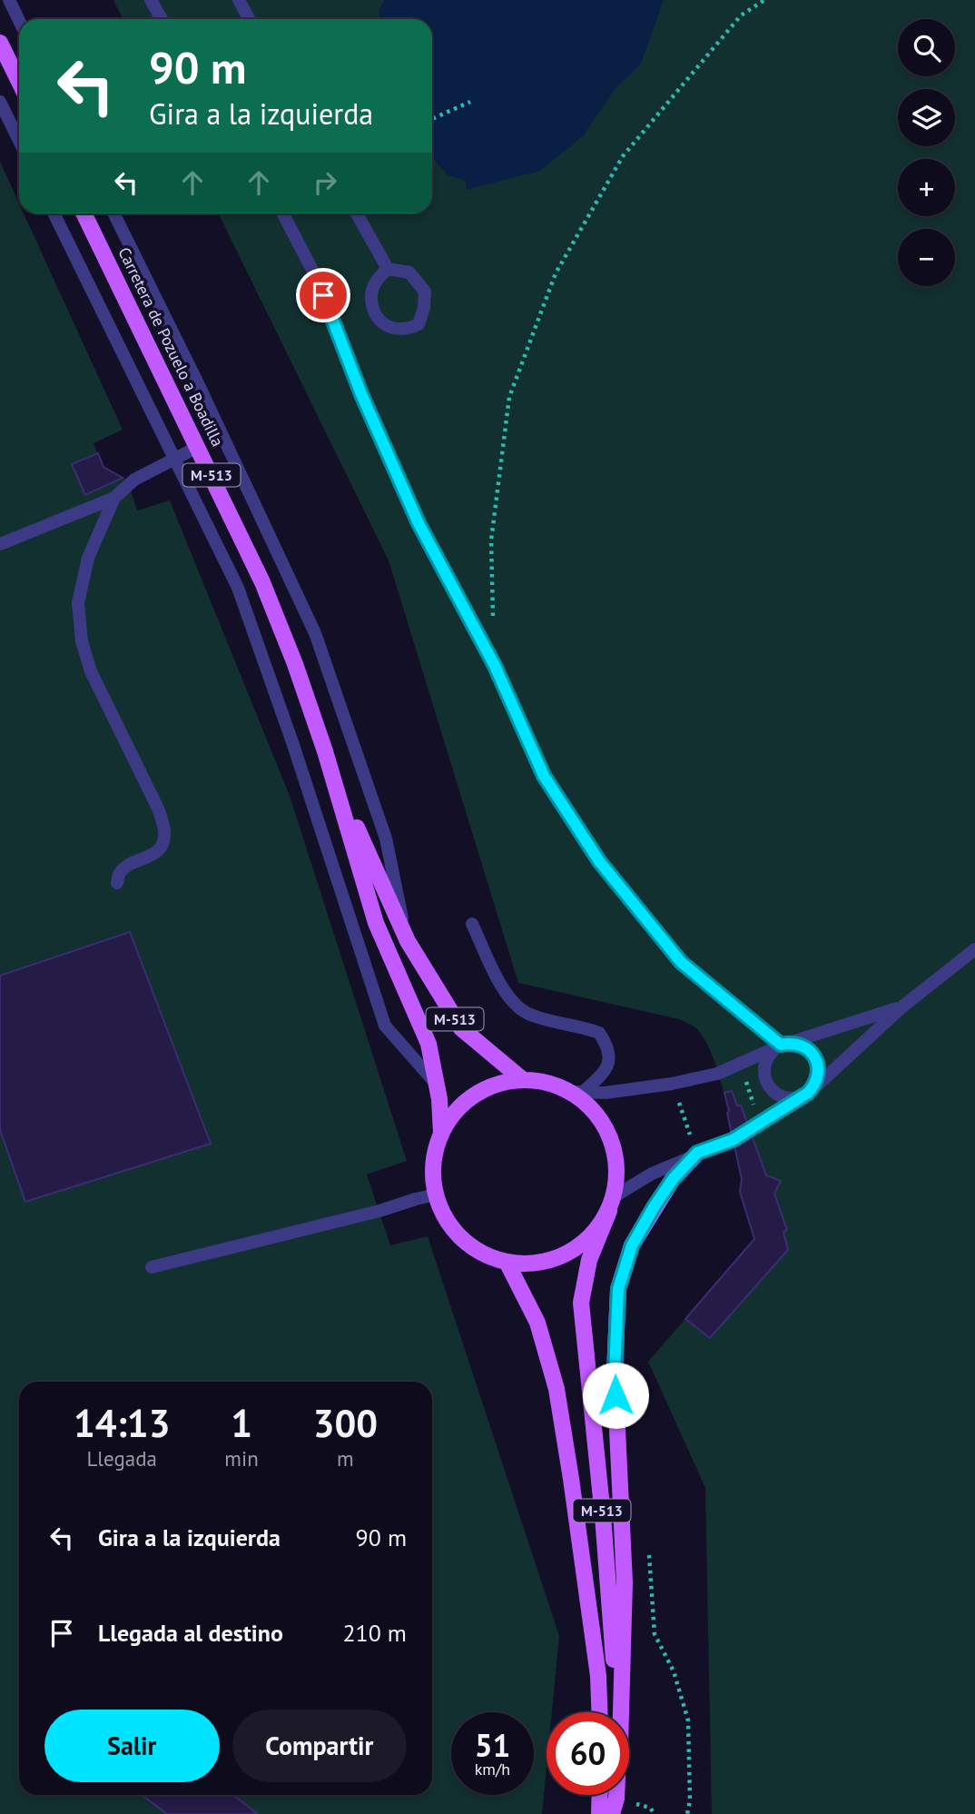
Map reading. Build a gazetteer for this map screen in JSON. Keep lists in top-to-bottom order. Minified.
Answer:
{"streets":{"main road":["Carretera de Pozuelo a Boadilla","M-513"]},"crossings":[["Carretera de Pozuelo a Boadilla","M-513"]],"page":{"map_buttons":["+","−"],"turn":["90 m","Gira a la izquierda"],"eta":["14:13","Llegada","1","min","300","m"],"list":[{"name":"Gira a la izquierda","value":"90 m"},{"name":"Llegada al destino","value":"210 m"}],"buttons":["Salir","Compartir"],"speed":"51 km/h","limit":"60"}}
